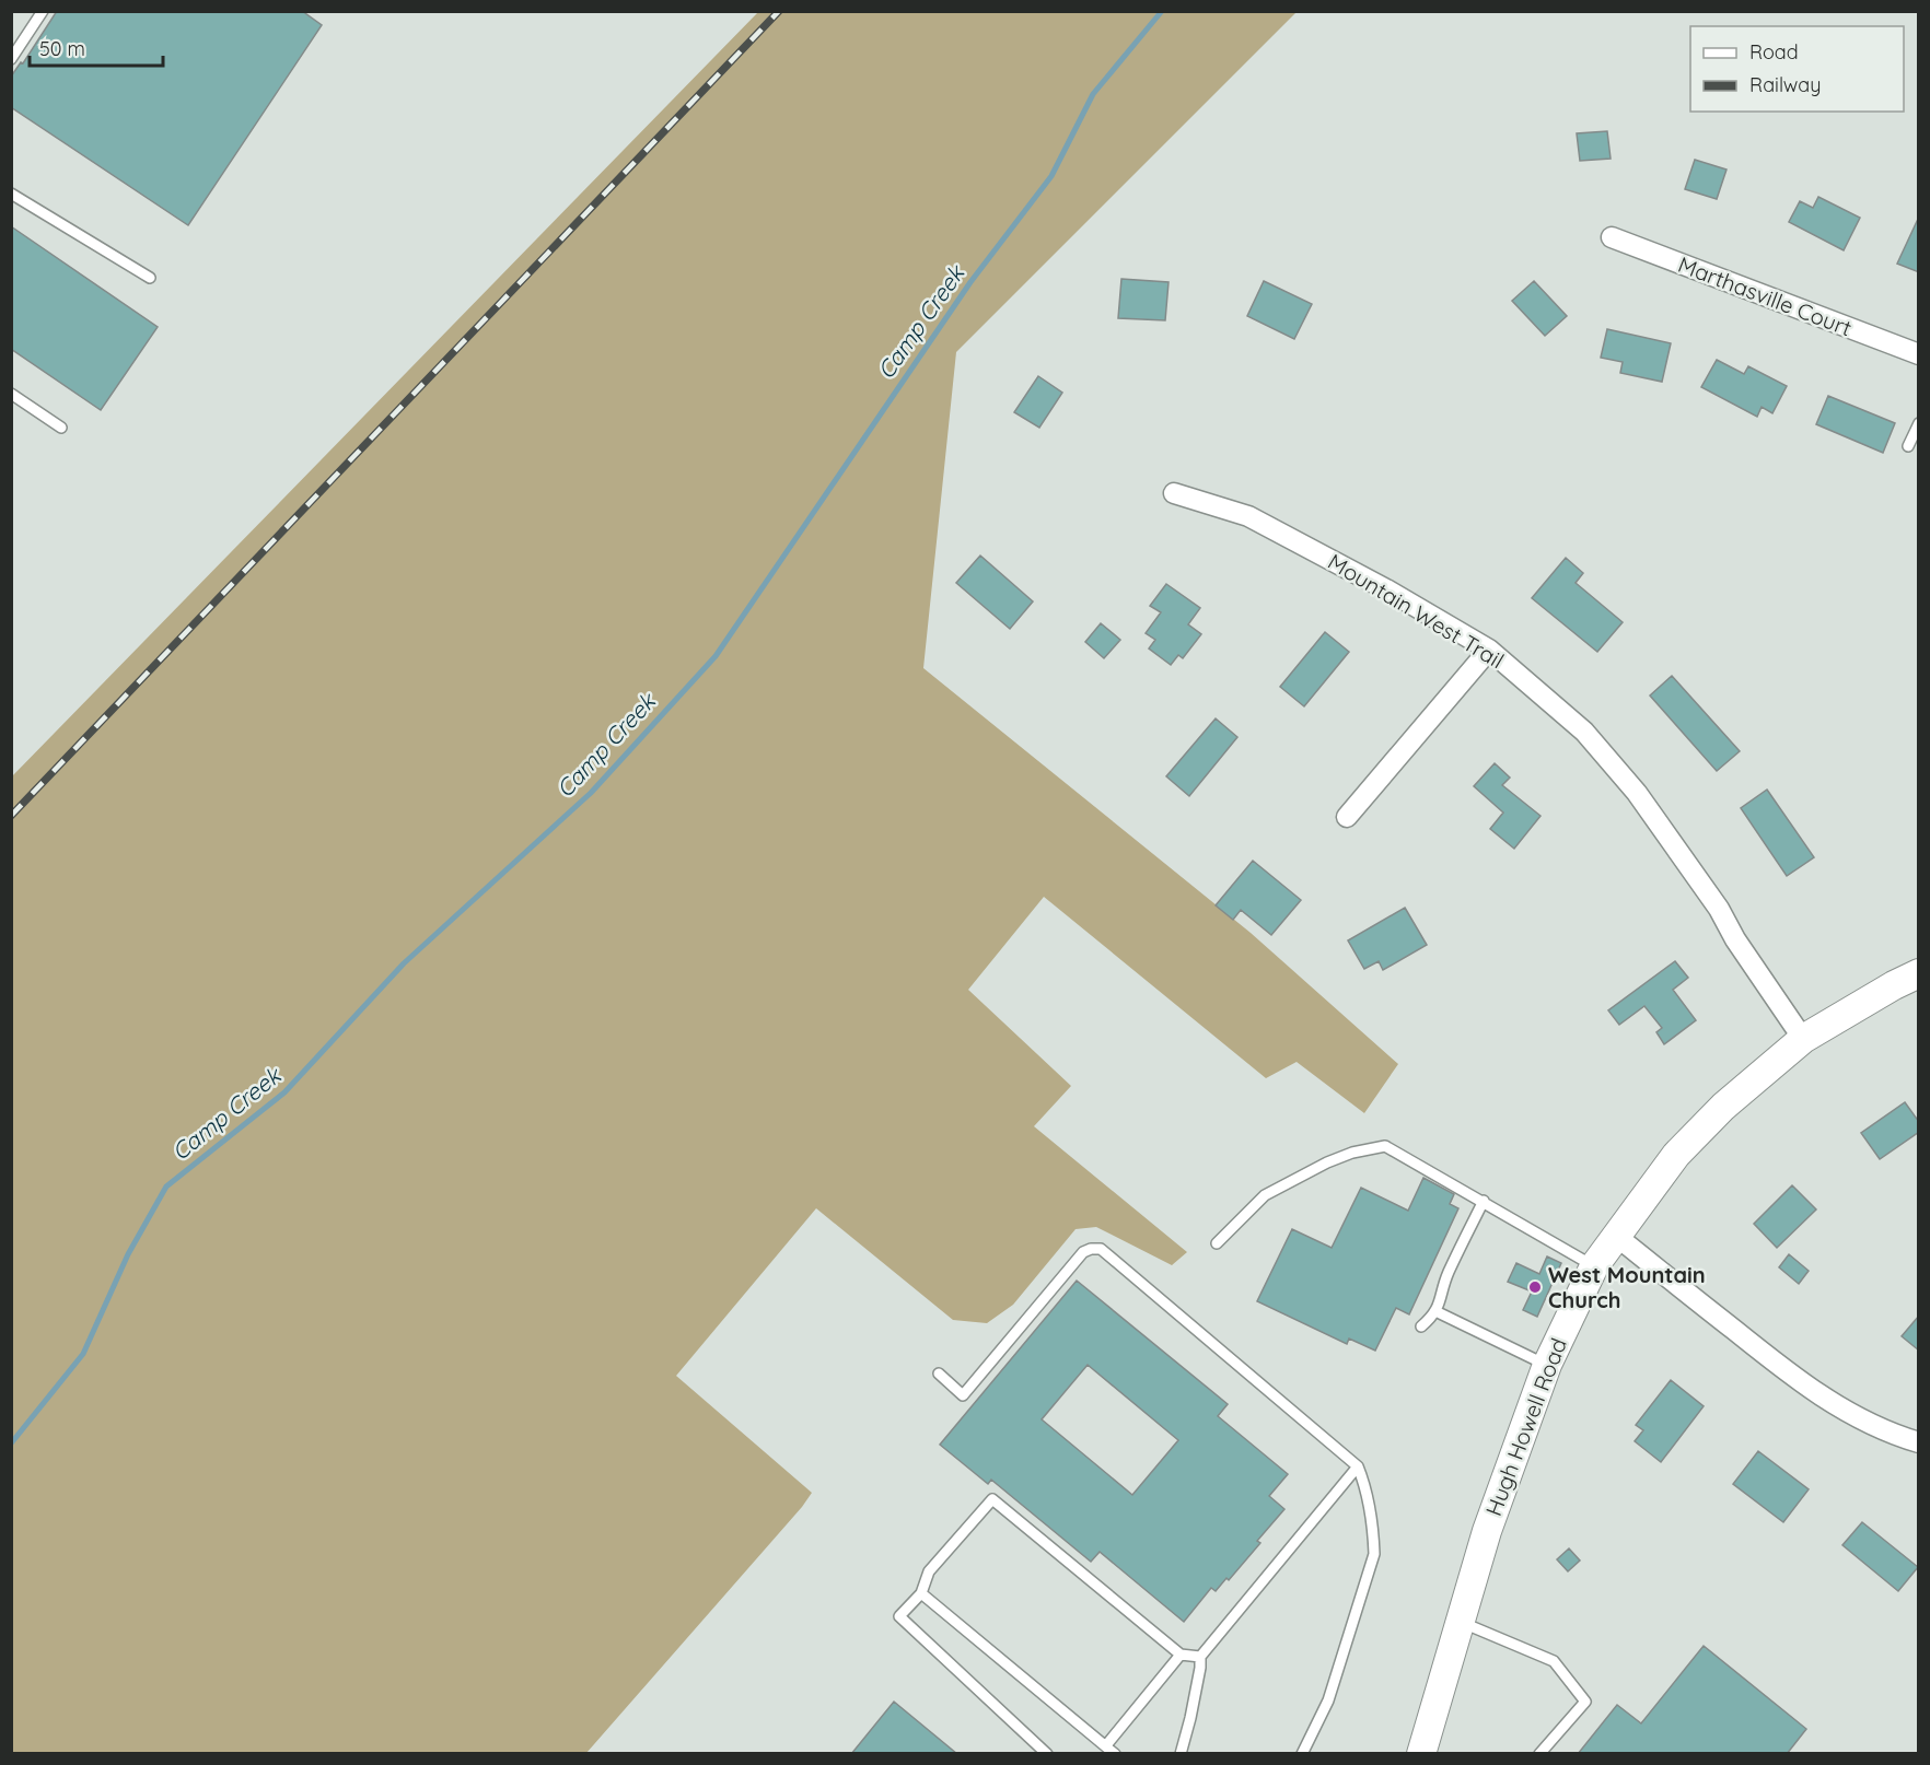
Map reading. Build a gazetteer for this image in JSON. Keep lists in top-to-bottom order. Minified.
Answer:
{"streets":{"main road":["Hugh Howell Road"],"street":["Marthasville Court","Mountain West Trail"]},"crossings":[["Mountain West Trail","Hugh Howell Road"]],"water":["Camp Creek"],"places":["West Mountain Church"],"legend":["Road","Railway"],"scale_bar":"50 m"}
